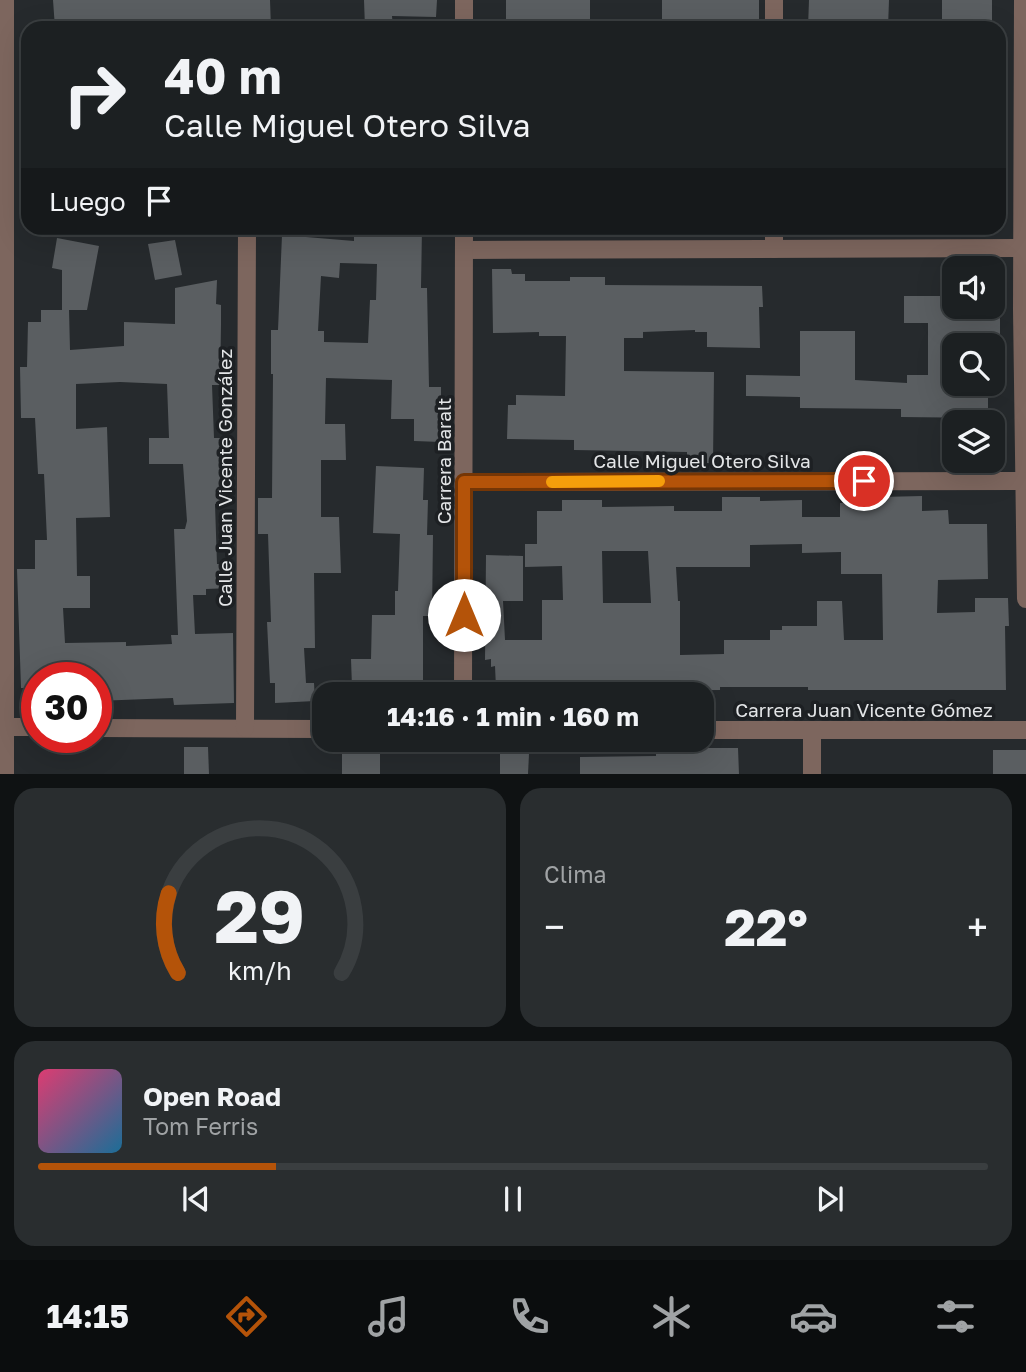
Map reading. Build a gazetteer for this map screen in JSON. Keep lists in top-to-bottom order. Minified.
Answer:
{"streets":{"street":["Calle Miguel Otero Silva","Carrera Baralt","Calle Juan Vicente González","Carrera Juan Vicente Gómez"]},"crossings":[["Calle Miguel Otero Silva","Carrera Baralt"]],"page":{"turn":["40 m","Calle Miguel Otero Silva"],"then":"Luego","limit":"30","trip":"14:16 · 1 min · 160 m","tile":"Clima","heat":["−","22°","+"],"song":["Open Road","Tom Ferris"],"tabs":"14:15","gauge":["29","km/h"]}}
